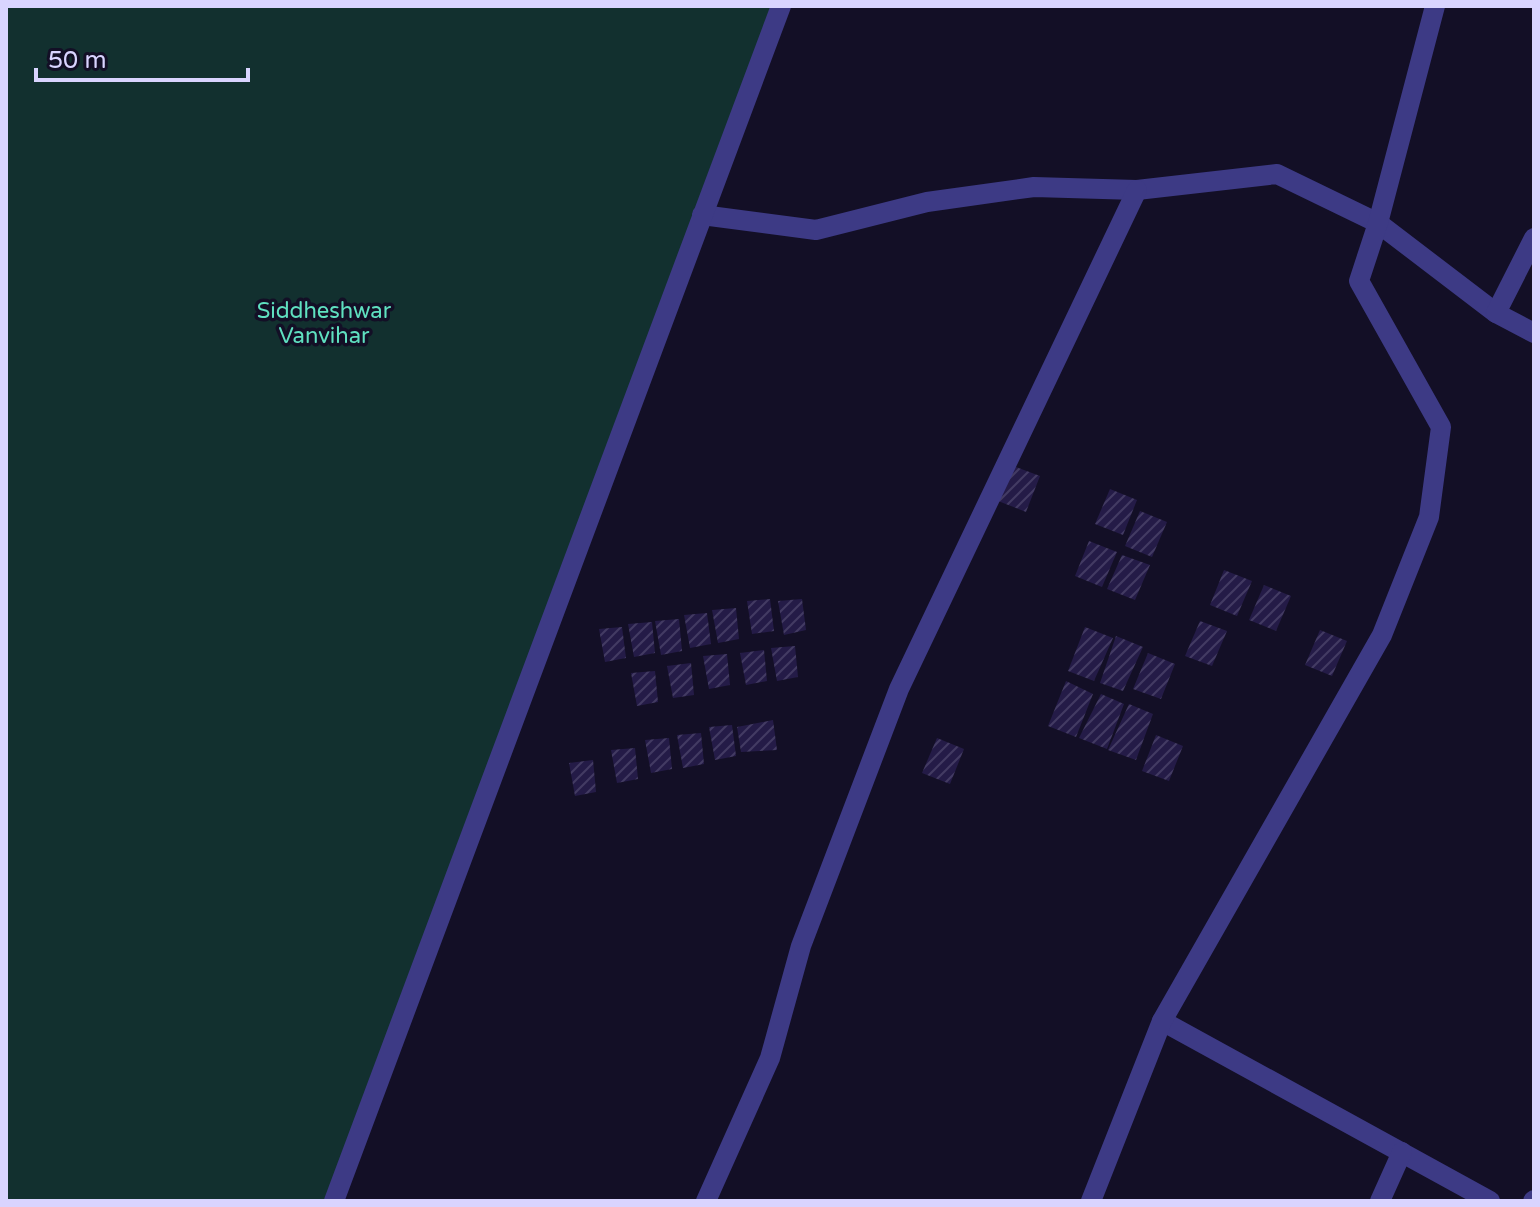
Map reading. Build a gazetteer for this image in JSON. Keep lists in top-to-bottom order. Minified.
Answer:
{"parks":["Siddheshwar Vanvihar"],"scale_bar":"50 m"}
